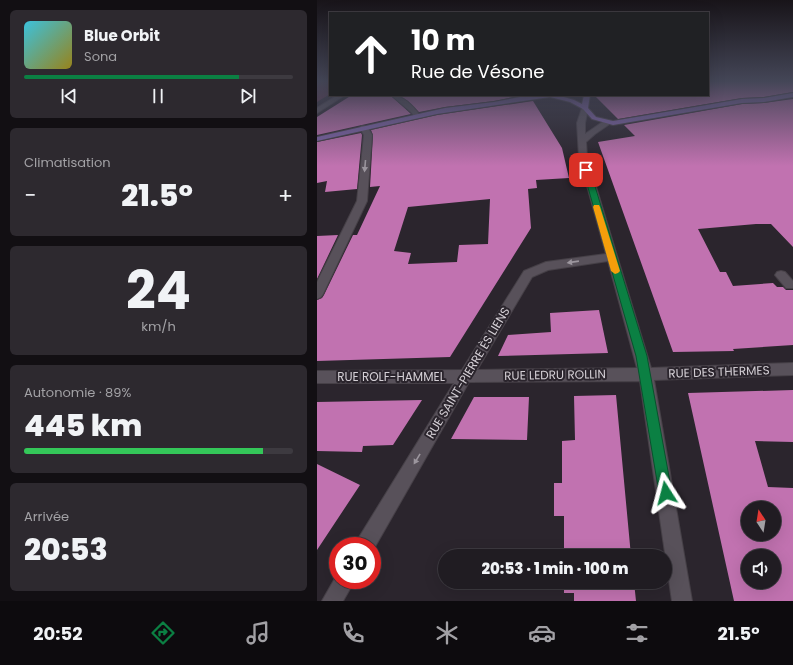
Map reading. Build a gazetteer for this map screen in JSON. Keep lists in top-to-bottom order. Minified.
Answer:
{"streets":{"street":["RUE DES THERMES","RUE SAINT-PIERRE ÈS LIENS","RUE LEDRU ROLLIN","RUE ROLF-HAMMEL"]},"crossings":[["RUE DES THERMES","RUE LEDRU ROLLIN"],["RUE SAINT-PIERRE ÈS LIENS","RUE LEDRU ROLLIN"],["RUE SAINT-PIERRE ÈS LIENS","RUE ROLF-HAMMEL"],["RUE LEDRU ROLLIN","RUE ROLF-HAMMEL"]],"one_way":["RUE SAINT-PIERRE ÈS LIENS"],"north":"top","page":{"turn":["10 m","Rue de Vésone"],"song":["Blue Orbit","Sona"],"tile":["Climatisation",["24","km/h"],["Autonomie · 89%","445 km"],["Arrivée","20:53"]],"heat":["−","21.5°","+"],"limit":"30","trip":"20:53 · 1 min · 100 m","tabs":["20:52","21.5°"]}}
